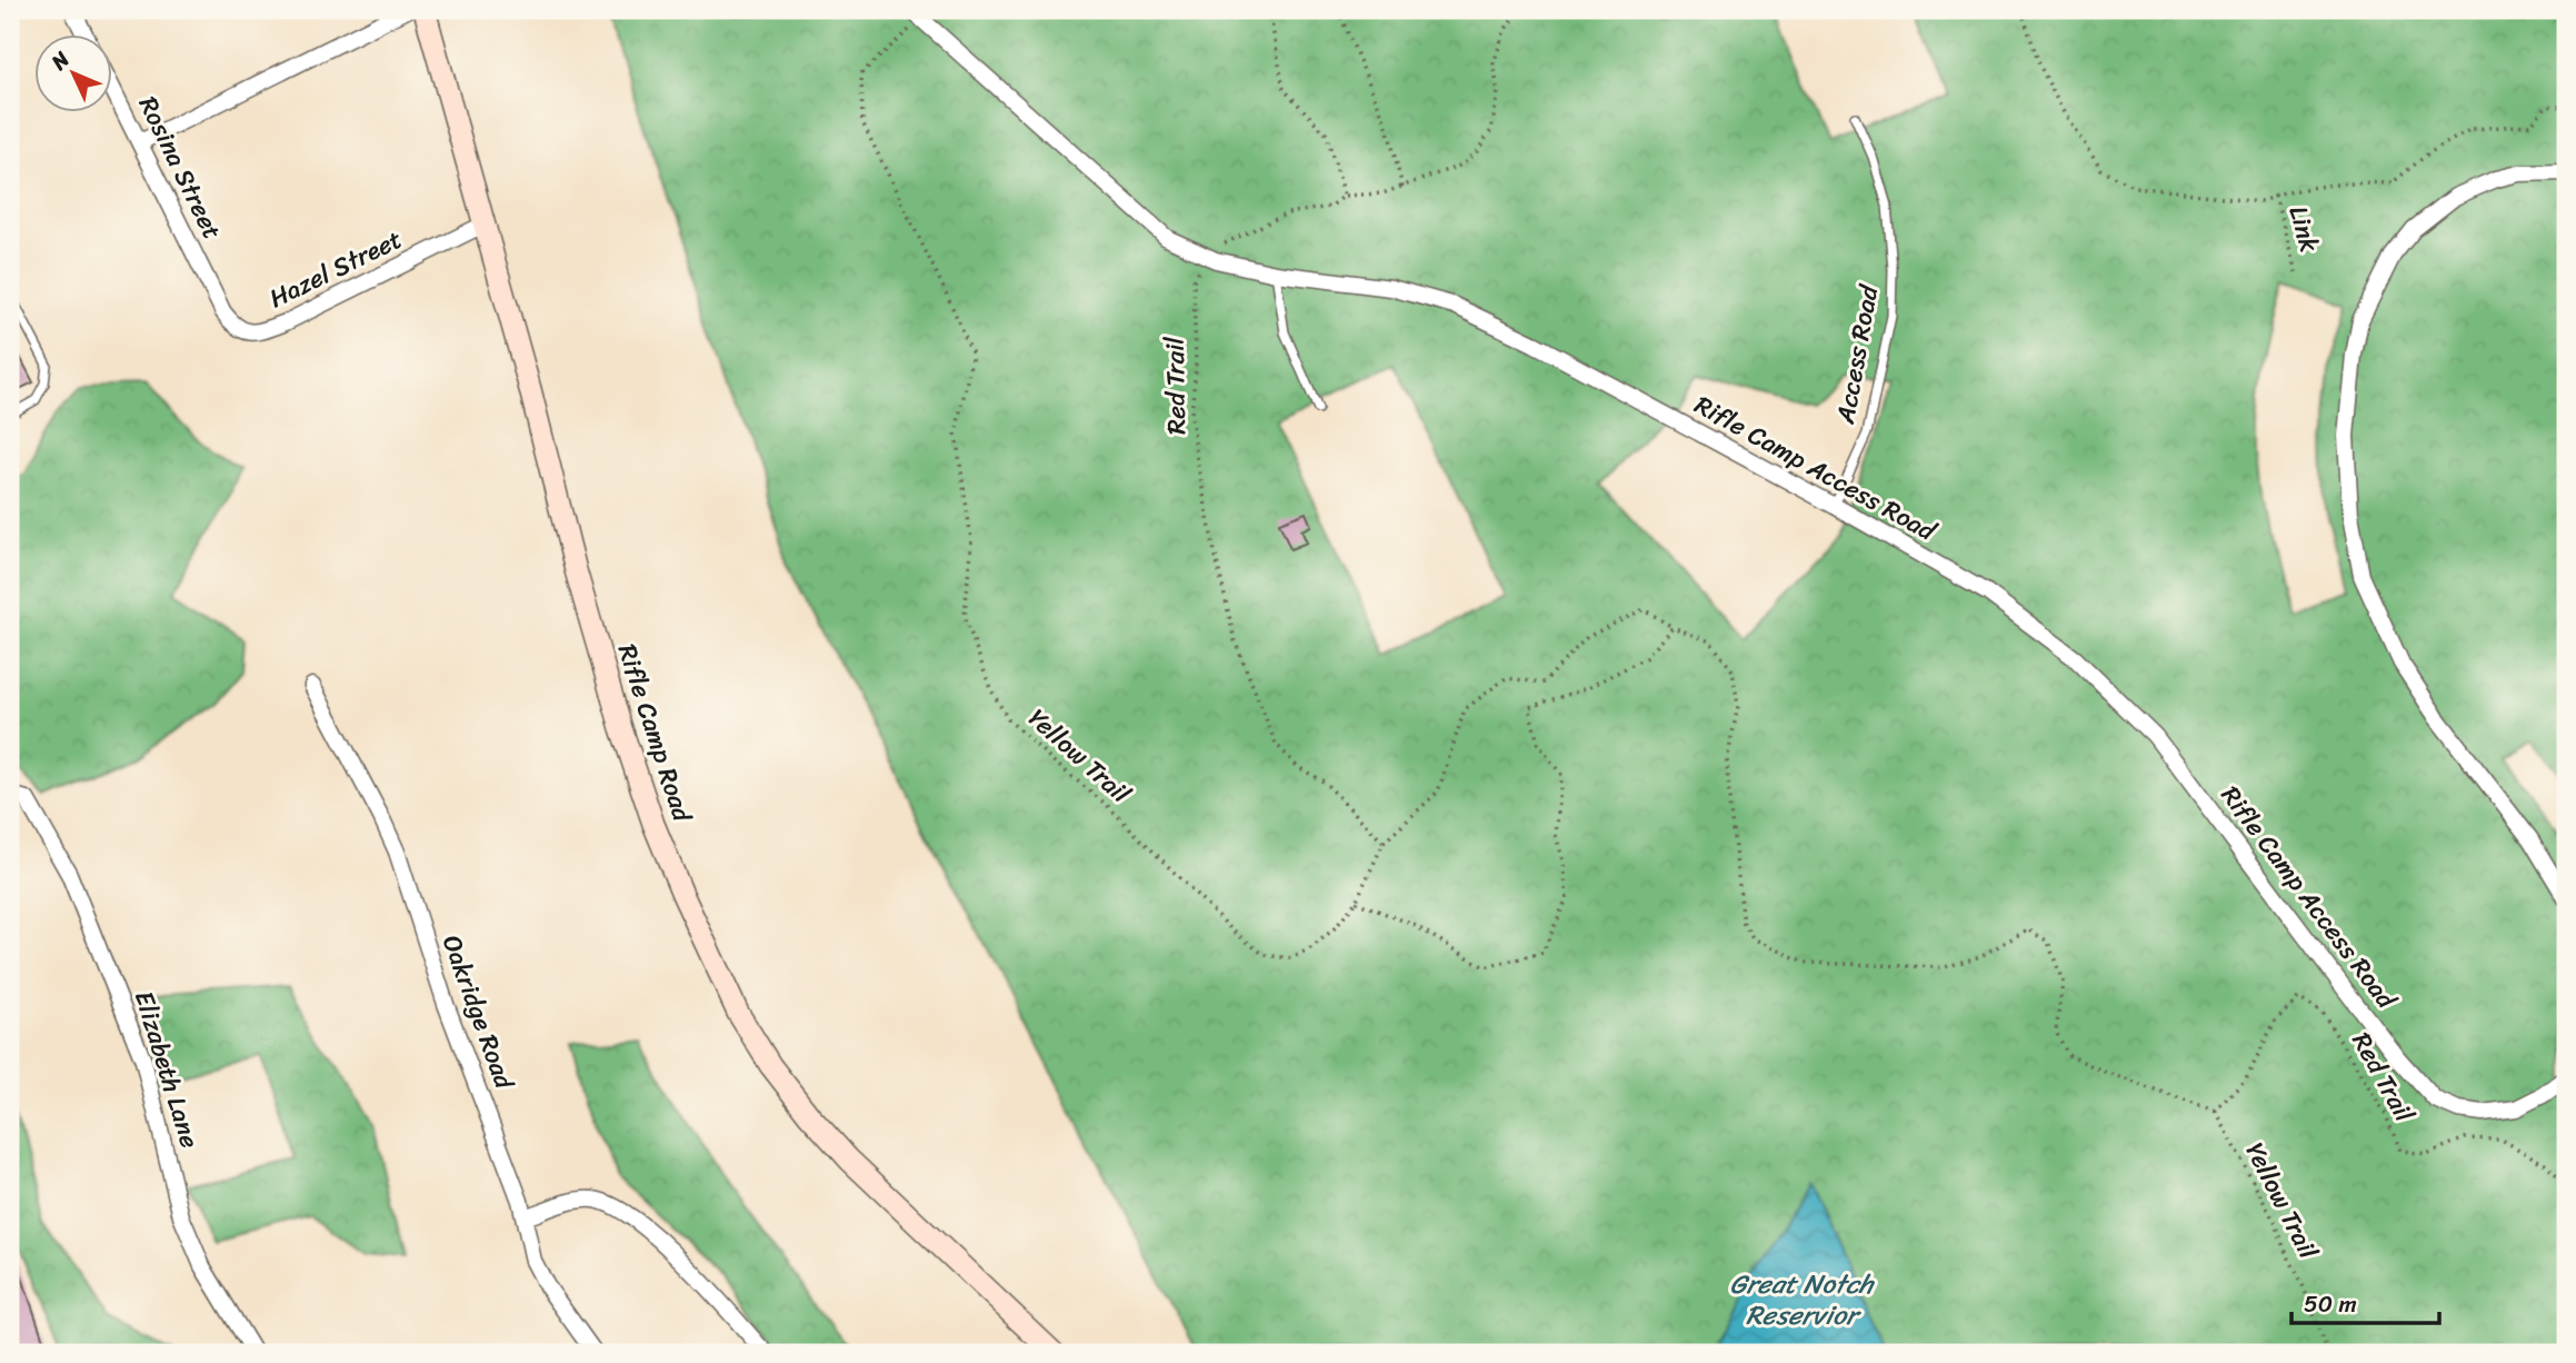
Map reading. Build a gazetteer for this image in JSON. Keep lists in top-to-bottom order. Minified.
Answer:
{"streets":{"street":["Rosina Street","Hazel Street","Rifle Camp Access Road","Rifle Camp Road","Oakridge Road","Elizabeth Lane"],"lane":["Access Road"],"path":["Link","Red Trail","Yellow Trail"]},"crossings":[["Rosina Street","Hazel Street"],["Hazel Street","Rifle Camp Road"],["Access Road","Rifle Camp Access Road"],["Red Trail","Rifle Camp Access Road"],["Red Trail","Yellow Trail"],["Rifle Camp Access Road","Yellow Trail"]],"water":["Great Notch Reservior"],"scale_bar":"50 m","north":"top left"}
